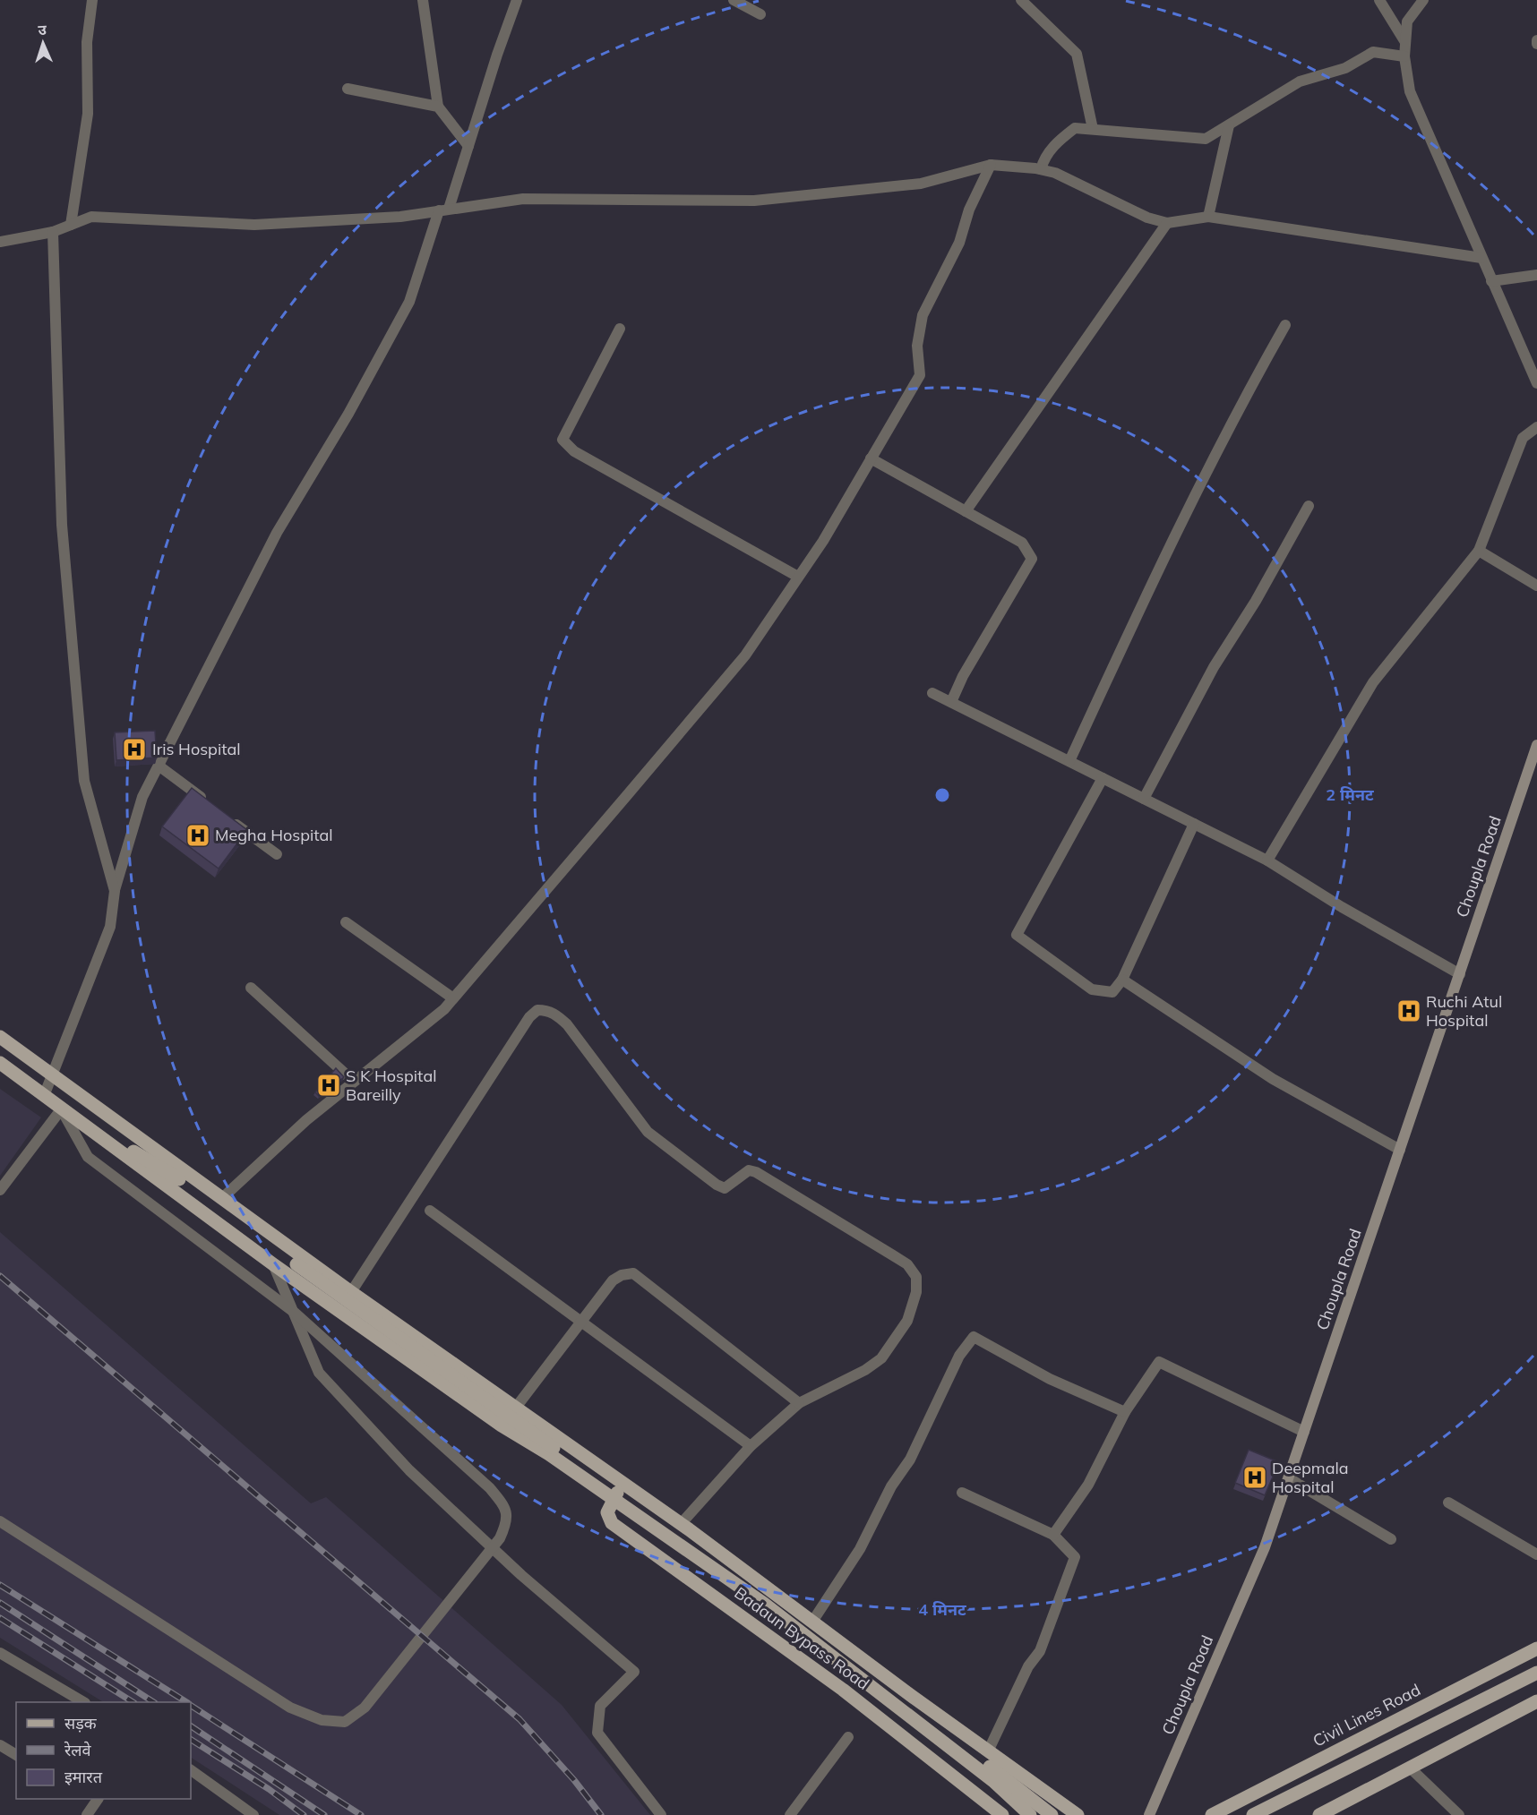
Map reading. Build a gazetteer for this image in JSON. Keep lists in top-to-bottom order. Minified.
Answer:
{"streets":{"main road":["Choupla Road","Badaun Bypass Road","Civil Lines Road"]},"places":{"hospital":["Iris Hospital","Megha Hospital","Ruchi Atul Hospital","S K Hospital Bareilly","Deepmala Hospital"]},"legend":["सड़क","रेलवे","इमारत"],"north":"top","rings":["2 मिनट","4 मिनट"]}
